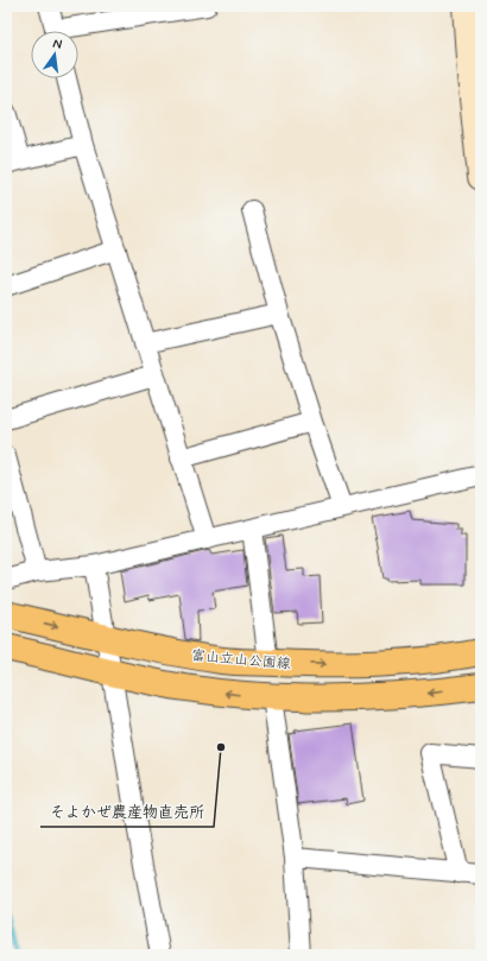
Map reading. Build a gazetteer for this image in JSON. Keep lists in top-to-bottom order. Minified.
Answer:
{"streets":{"main road":["富山立山公園線"]},"places":["そよかぜ農産物直売所"],"north":"top"}
